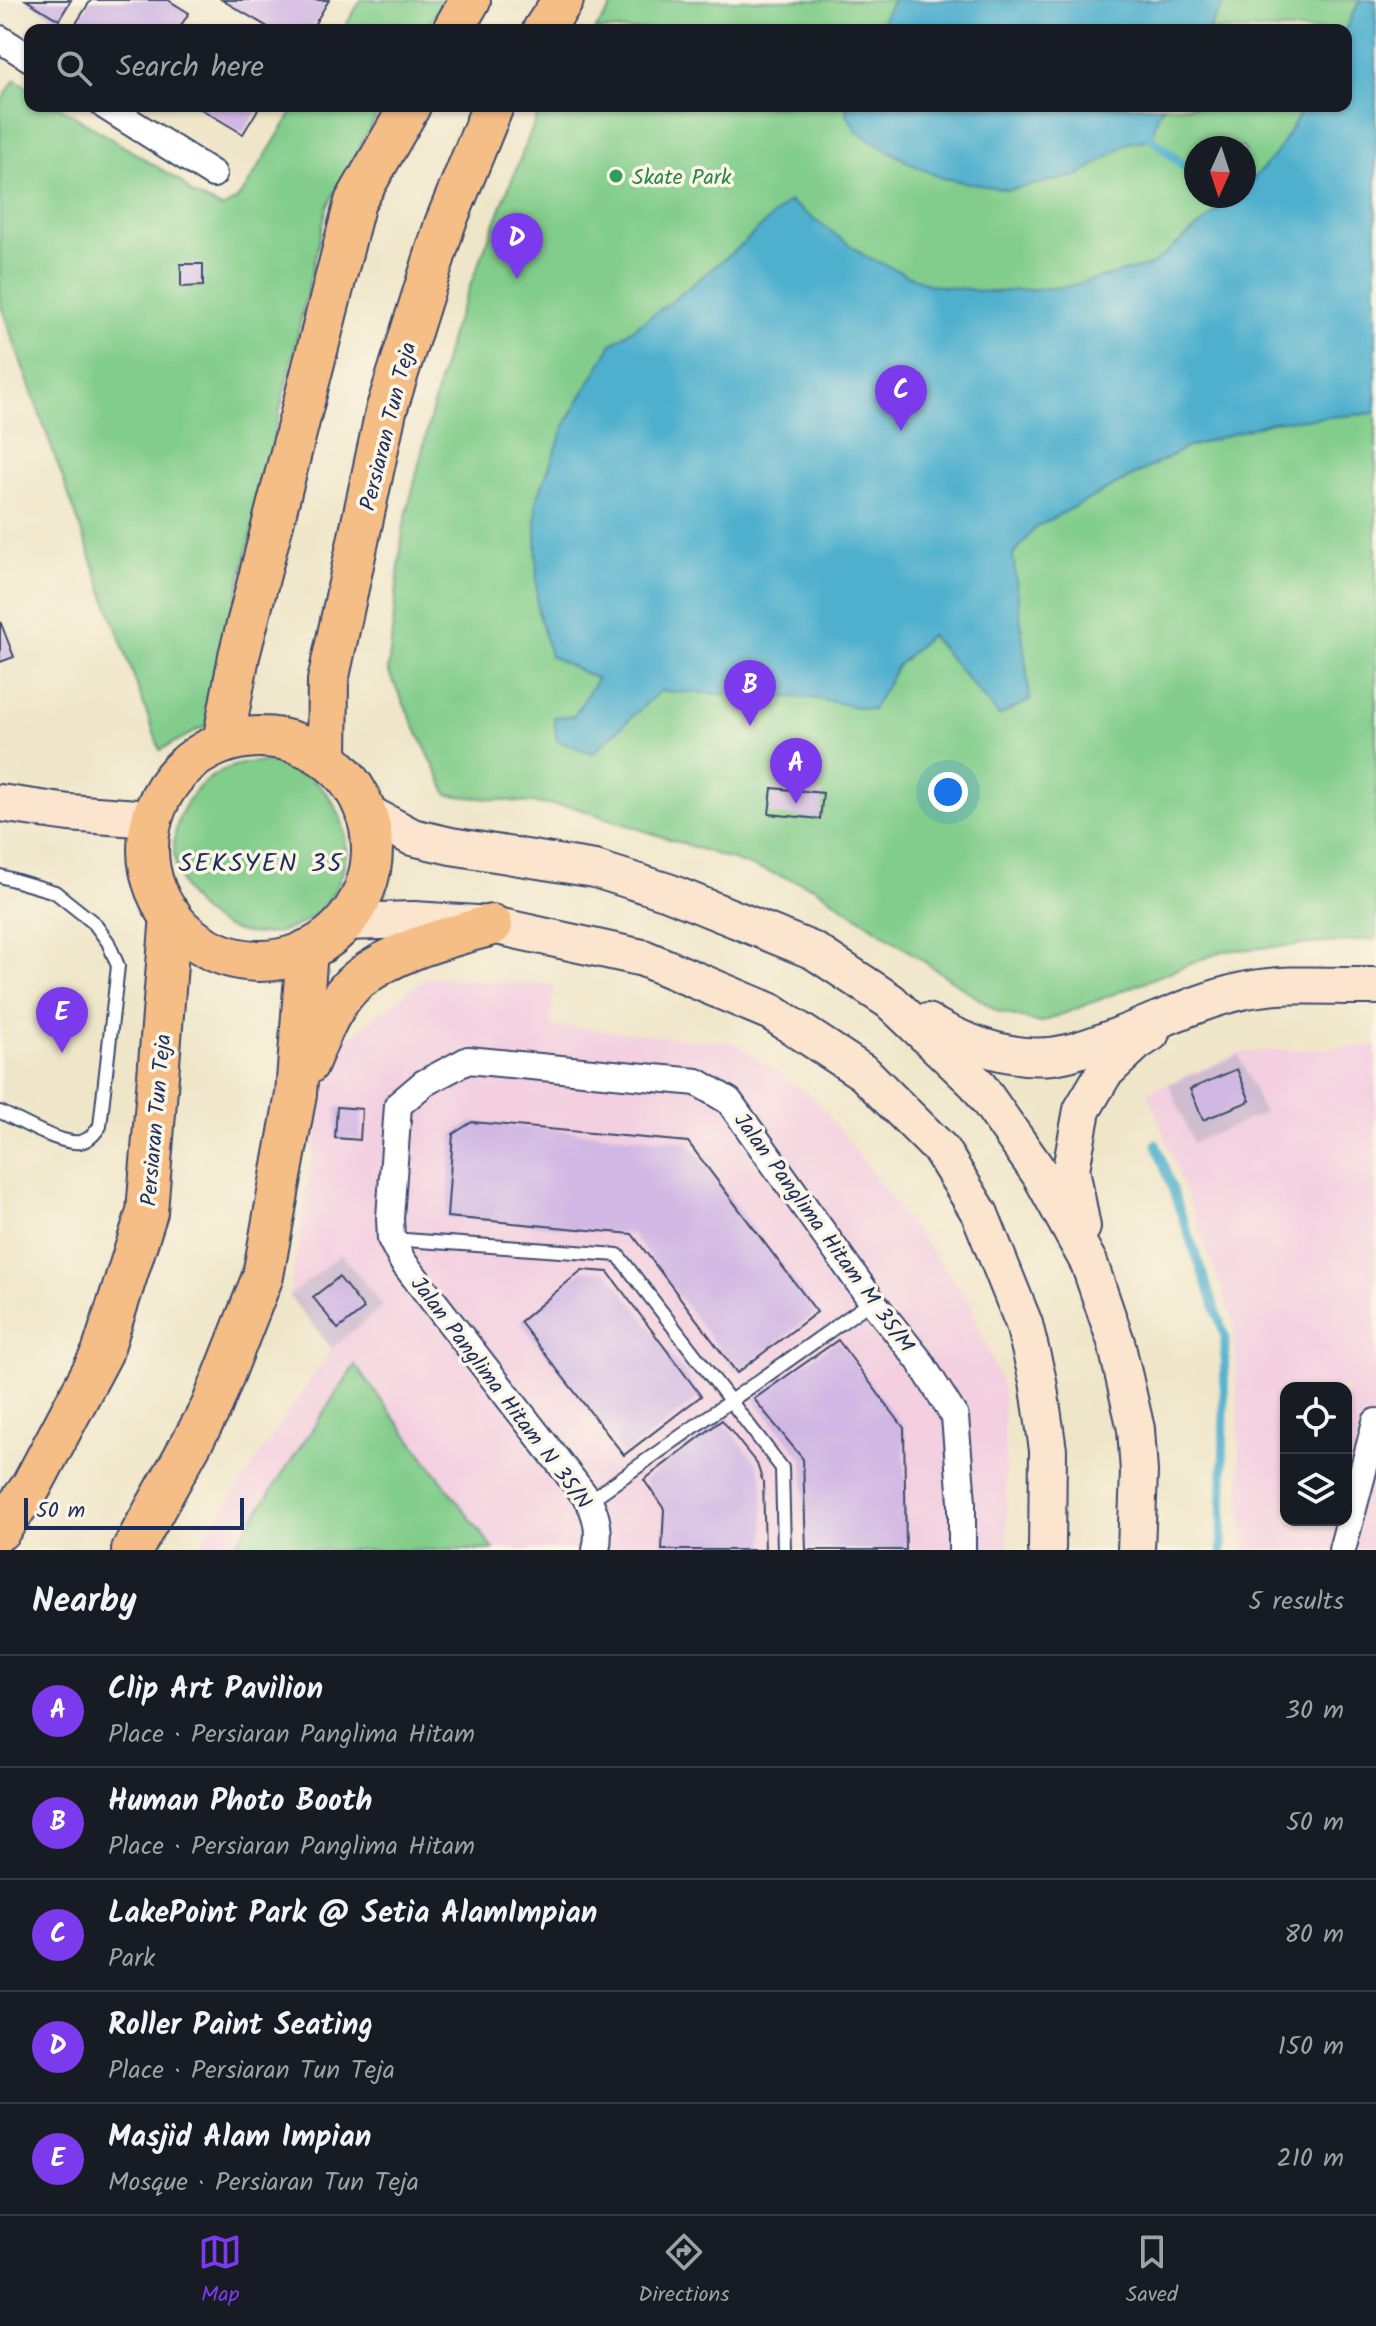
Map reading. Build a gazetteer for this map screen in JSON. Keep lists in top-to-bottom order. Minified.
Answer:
{"streets":{"main road":["Persiaran Tun Teja"],"street":["Jalan Panglima Hitam M 35/M","Jalan Panglima Hitam N 35/N"]},"crossings":[["Jalan Panglima Hitam M 35/M","Jalan Panglima Hitam N 35/N"]],"districts":["SEKSYEN 35"],"places":["Skate Park"],"scale_bar":"50 m","north":"bottom","page":{"search":"Search here","pins":["D","C","B","A","E"],"scale":"50 m","heading":["Nearby","5 results"],"list":[{"mark":"A","name":"Clip Art Pavilion","note":"Place · Persiaran Panglima Hitam","value":"30 m"},{"mark":"B","name":"Human Photo Booth","note":"Place · Persiaran Panglima Hitam","value":"50 m"},{"mark":"C","name":"LakePoint Park @ Setia AlamImpian","note":"Park","value":"80 m"},{"mark":"D","name":"Roller Paint Seating","note":"Place · Persiaran Tun Teja","value":"150 m"},{"mark":"E","name":"Masjid Alam Impian","note":"Mosque · Persiaran Tun Teja","value":"210 m"}],"nav":["Map","Directions","Saved"]}}
